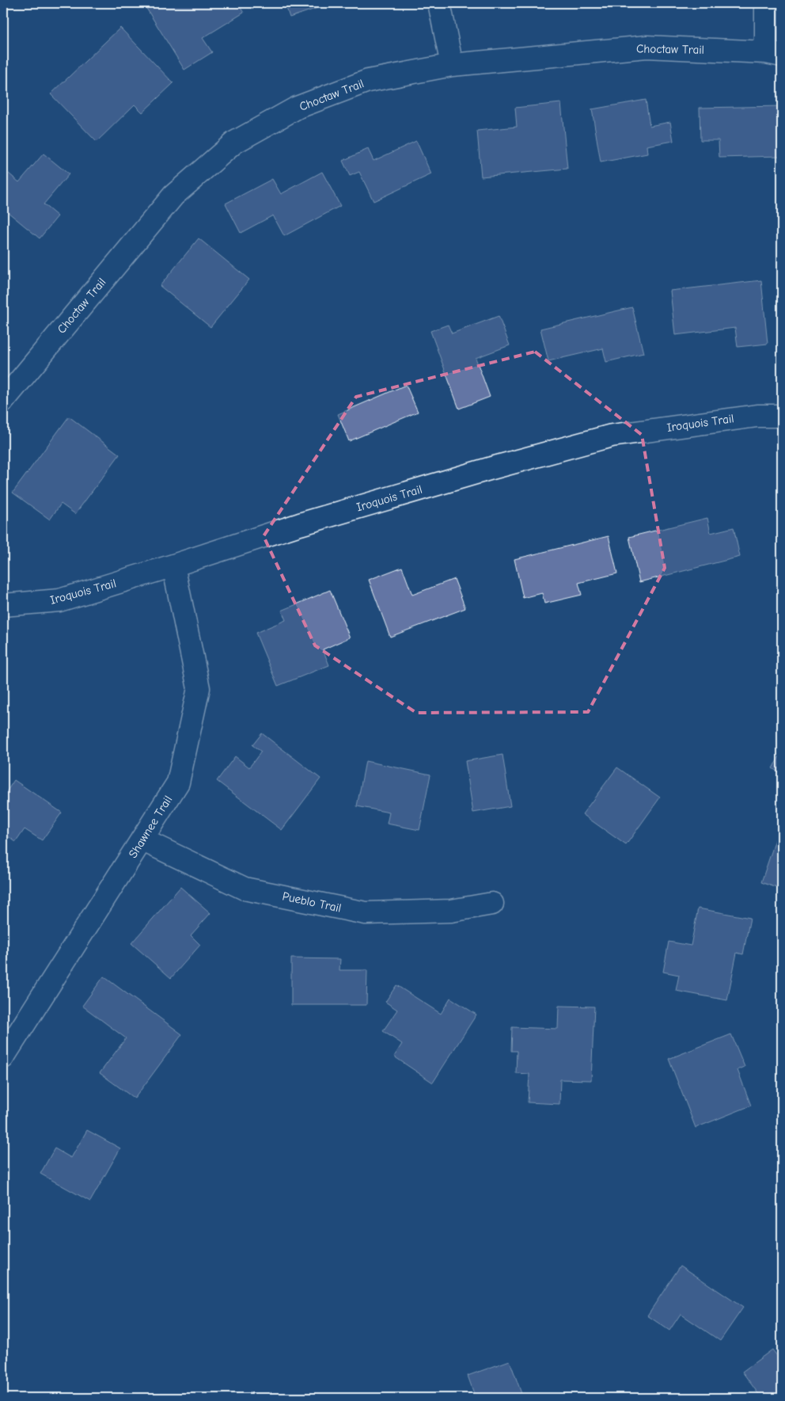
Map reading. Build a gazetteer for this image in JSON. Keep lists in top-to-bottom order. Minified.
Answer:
{"streets":{"street":["Choctaw Trail","Iroquois Trail","Shawnee Trail","Pueblo Trail"]},"crossings":[["Iroquois Trail","Shawnee Trail"],["Shawnee Trail","Pueblo Trail"]]}
